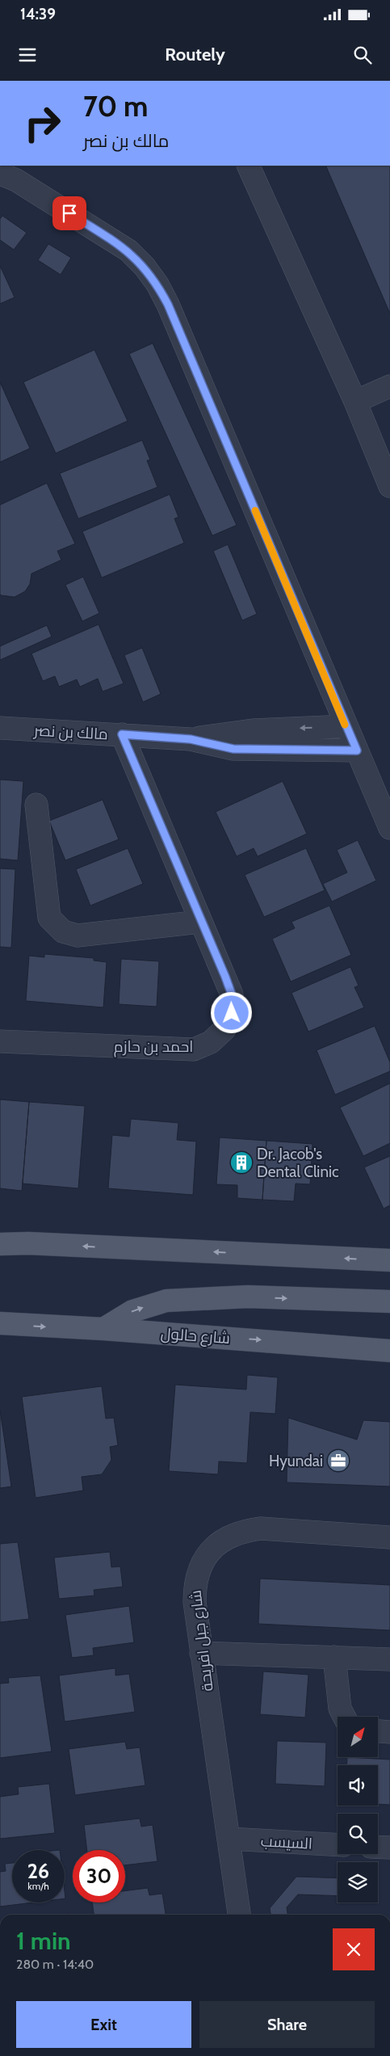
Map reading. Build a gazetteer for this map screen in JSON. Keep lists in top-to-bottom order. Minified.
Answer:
{"streets":{"main road":["شارع حالول"],"street":["مالك بن نصر","احمد بن حازم","شارع جبل افريحة","السيسب"]},"crossings":[["مالك بن نصر","احمد بن حازم"],["شارع جبل افريحة","السيسب"]],"places":{"building":["Dr. Jacob's Dental Clinic"],"office":["Hyundai"]},"north":"top right","page":{"status":"14:39","header":"Routely","turn":["70 m","مالك بن نصر"],"speed":"26 km/h","limit":"30","heading":["1 min","280 m · 14:40"],"buttons":["Exit","Share"]}}
